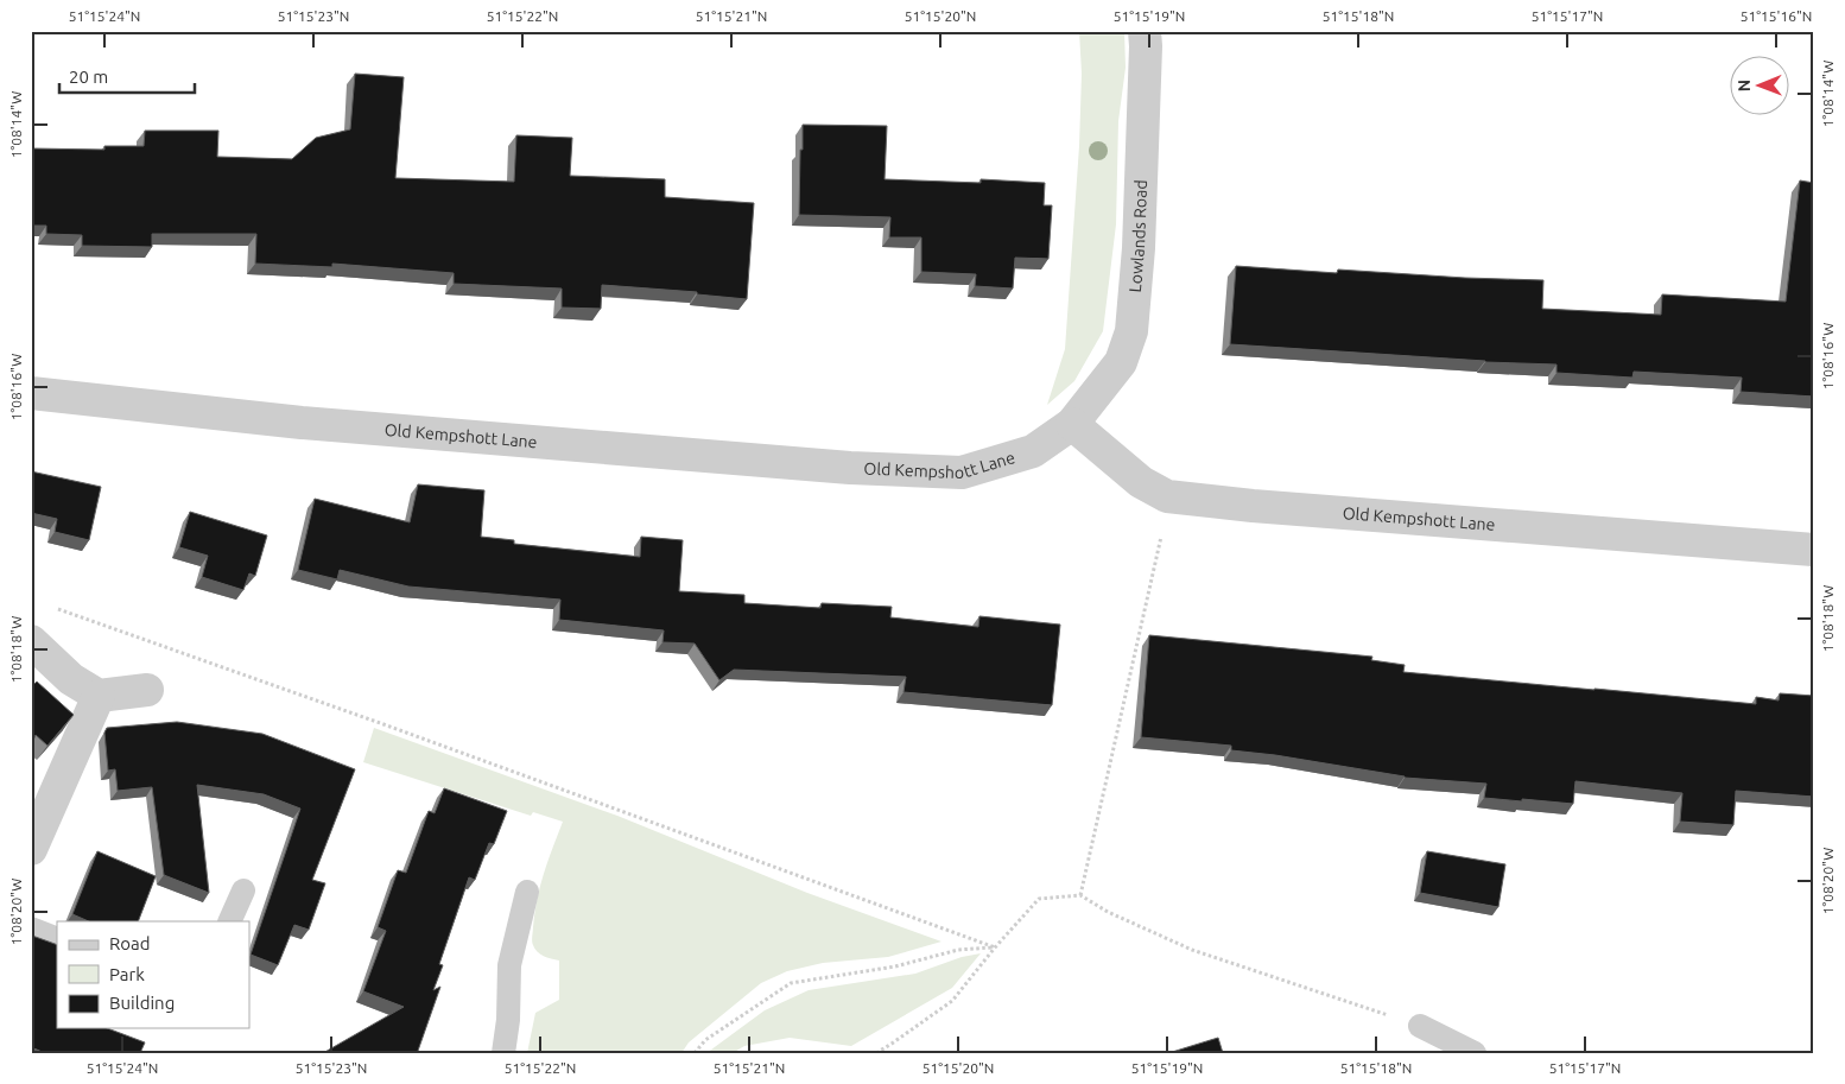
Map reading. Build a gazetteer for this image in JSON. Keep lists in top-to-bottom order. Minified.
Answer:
{"streets":{"street":["Lowlands Road","Old Kempshott Lane"]},"crossings":[["Lowlands Road","Old Kempshott Lane"]],"legend":["Road","Park","Building"],"scale_bar":"20 m","north":"left","coordinates":["51°15'24\"N","51°15'23\"N","51°15'22\"N","51°15'21\"N","51°15'20\"N","51°15'19\"N","51°15'18\"N","51°15'17\"N","51°15'16\"N","1°08'14\"W","1°08'16\"W","1°08'18\"W","1°08'20\"W"]}
